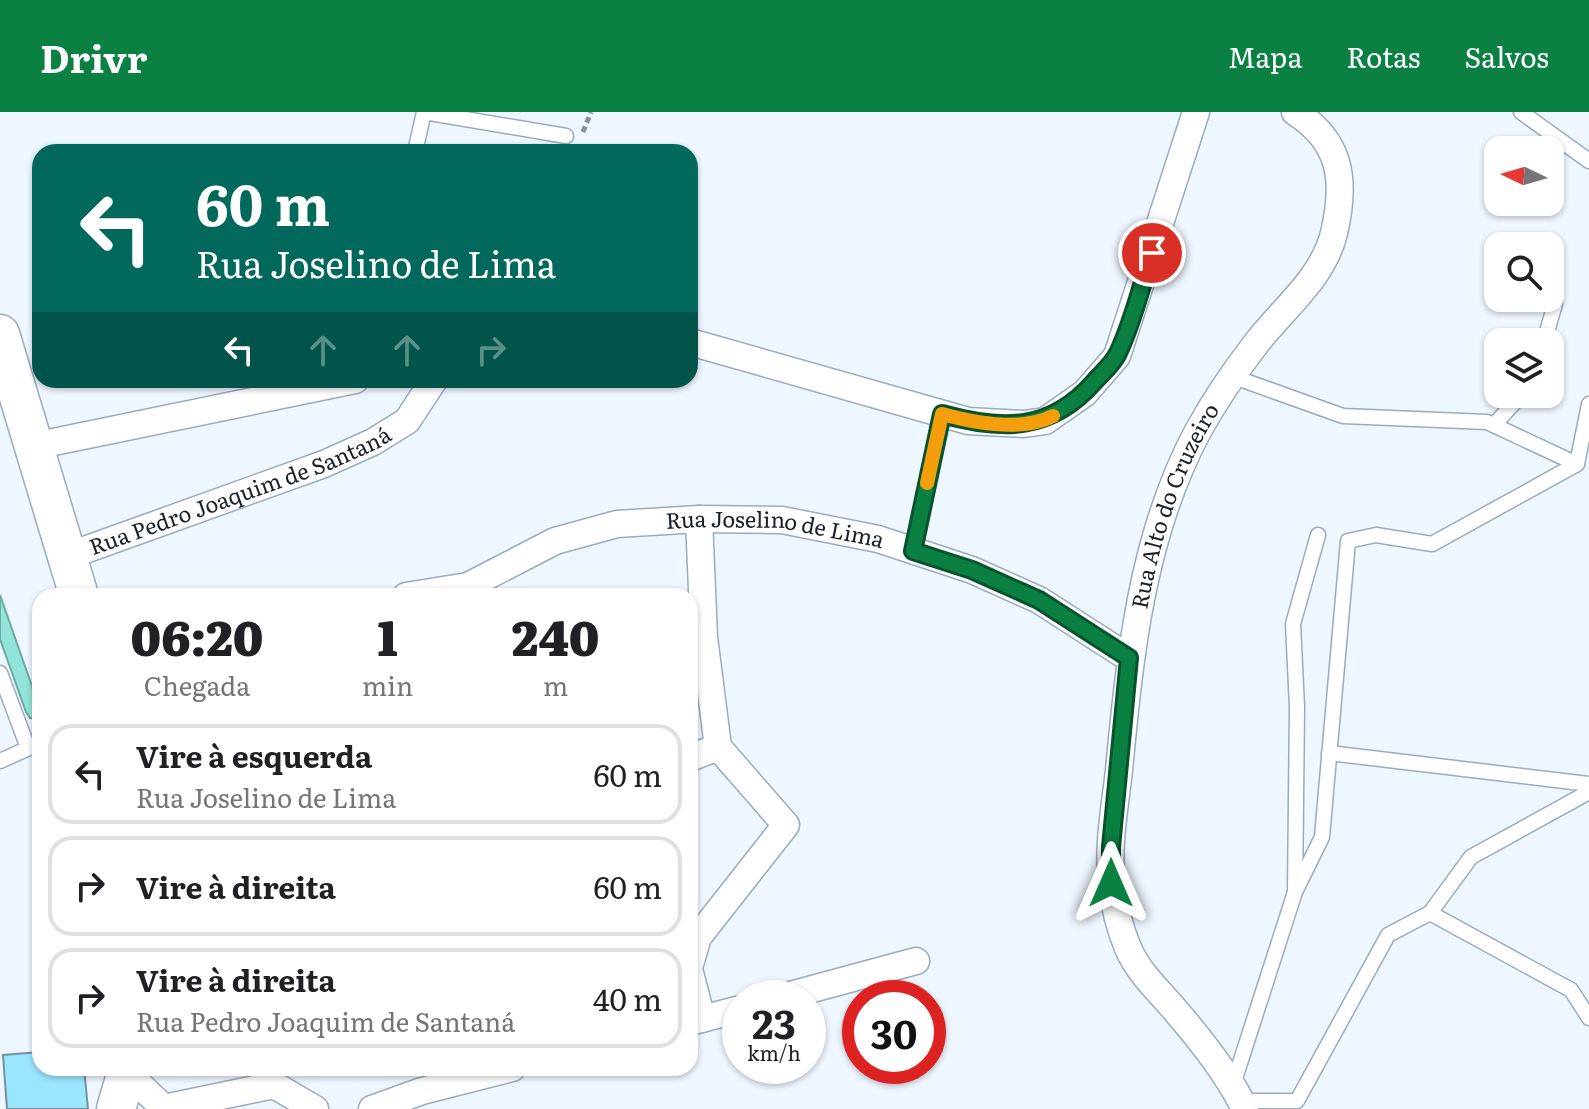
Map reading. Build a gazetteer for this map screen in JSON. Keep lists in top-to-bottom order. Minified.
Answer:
{"streets":{"street":["Rua Pedro Joaquim de Santaná","Rua Alto do Cruzeiro","Rua Joselino de Lima"]},"crossings":[["Rua Alto do Cruzeiro","Rua Joselino de Lima"]],"north":"left","page":{"header":"Drivr","nav":["Mapa","Rotas","Salvos"],"turn":["60 m","Rua Joselino de Lima"],"eta":["06:20","Chegada","1","min","240","m"],"list":[{"name":"Vire à esquerda","note":"Rua Joselino de Lima","value":"60 m"},{"name":"Vire à direita","value":"60 m"},{"name":"Vire à direita","note":"Rua Pedro Joaquim de Santaná","value":"40 m"}],"speed":"23 km/h","limit":"30"}}
